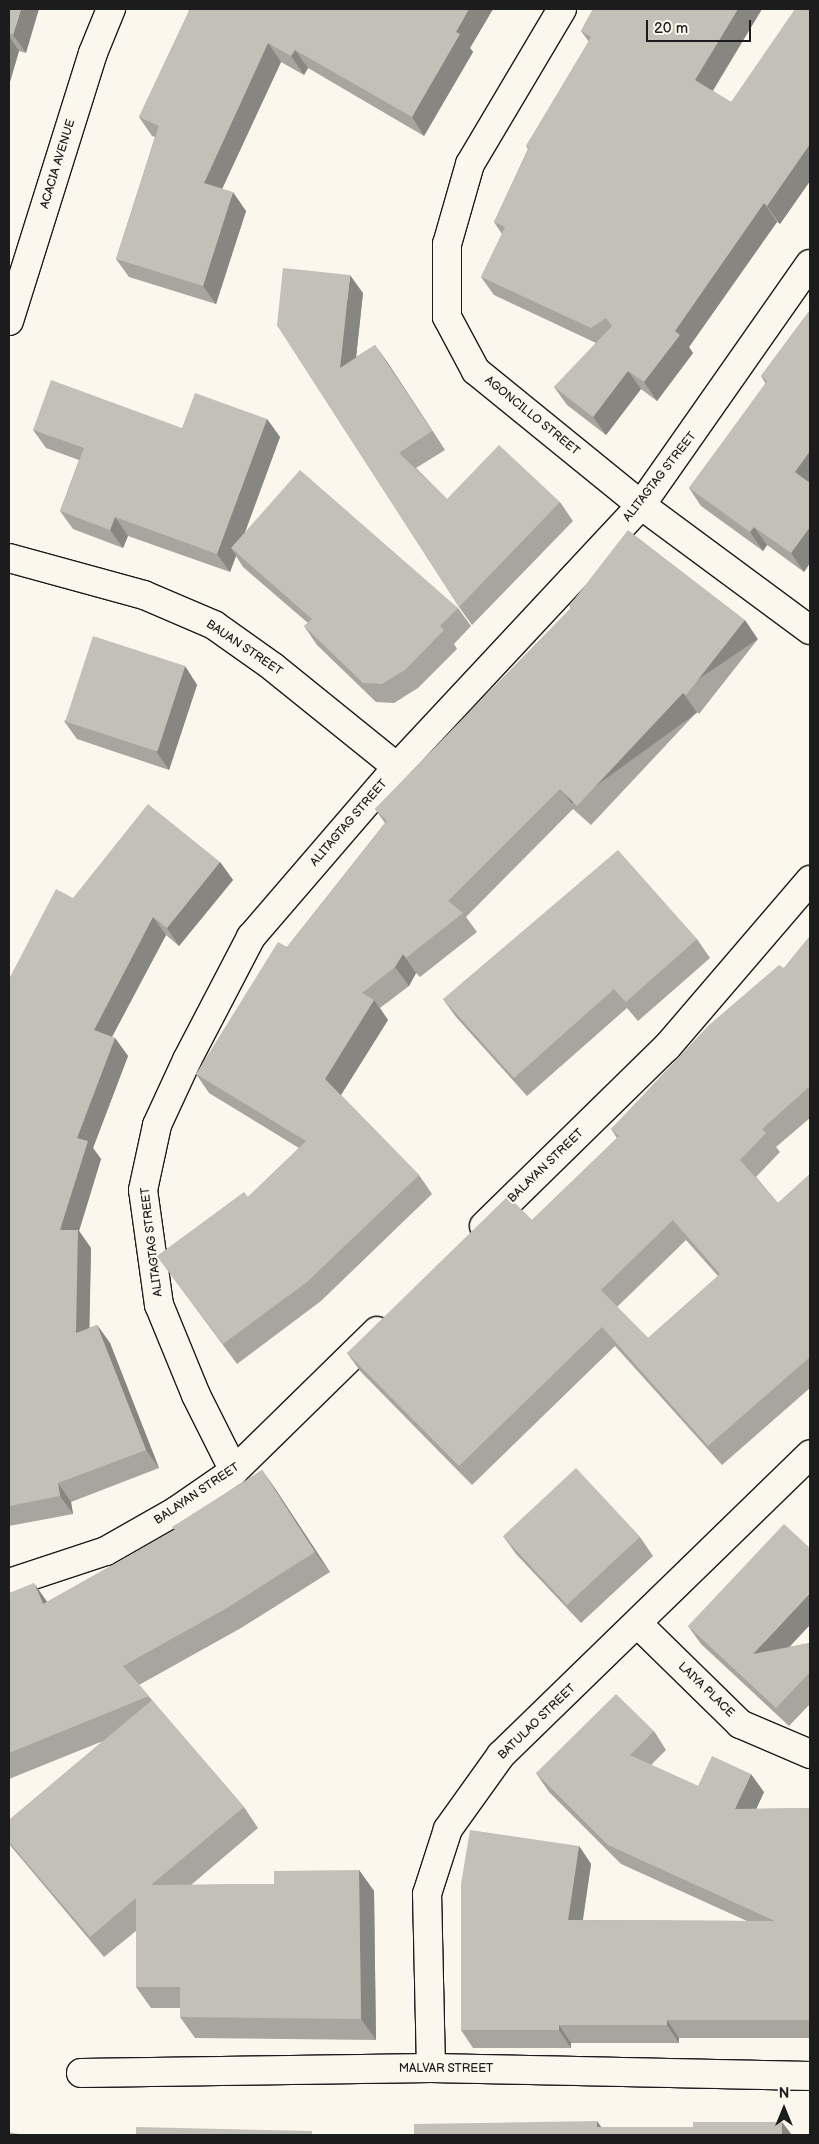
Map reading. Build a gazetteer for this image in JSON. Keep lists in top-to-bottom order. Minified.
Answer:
{"streets":{"street":["ACACIA AVENUE","AGONCILLO STREET","ALITAGTAG STREET","BAUAN STREET","BALAYAN STREET","LAIYA PLACE","BATULAO STREET","MALVAR STREET"]},"crossings":[["AGONCILLO STREET","ALITAGTAG STREET"],["ALITAGTAG STREET","BAUAN STREET"],["ALITAGTAG STREET","BALAYAN STREET"],["LAIYA PLACE","BATULAO STREET"],["BATULAO STREET","MALVAR STREET"]],"scale_bar":"20 m","north":"top"}
